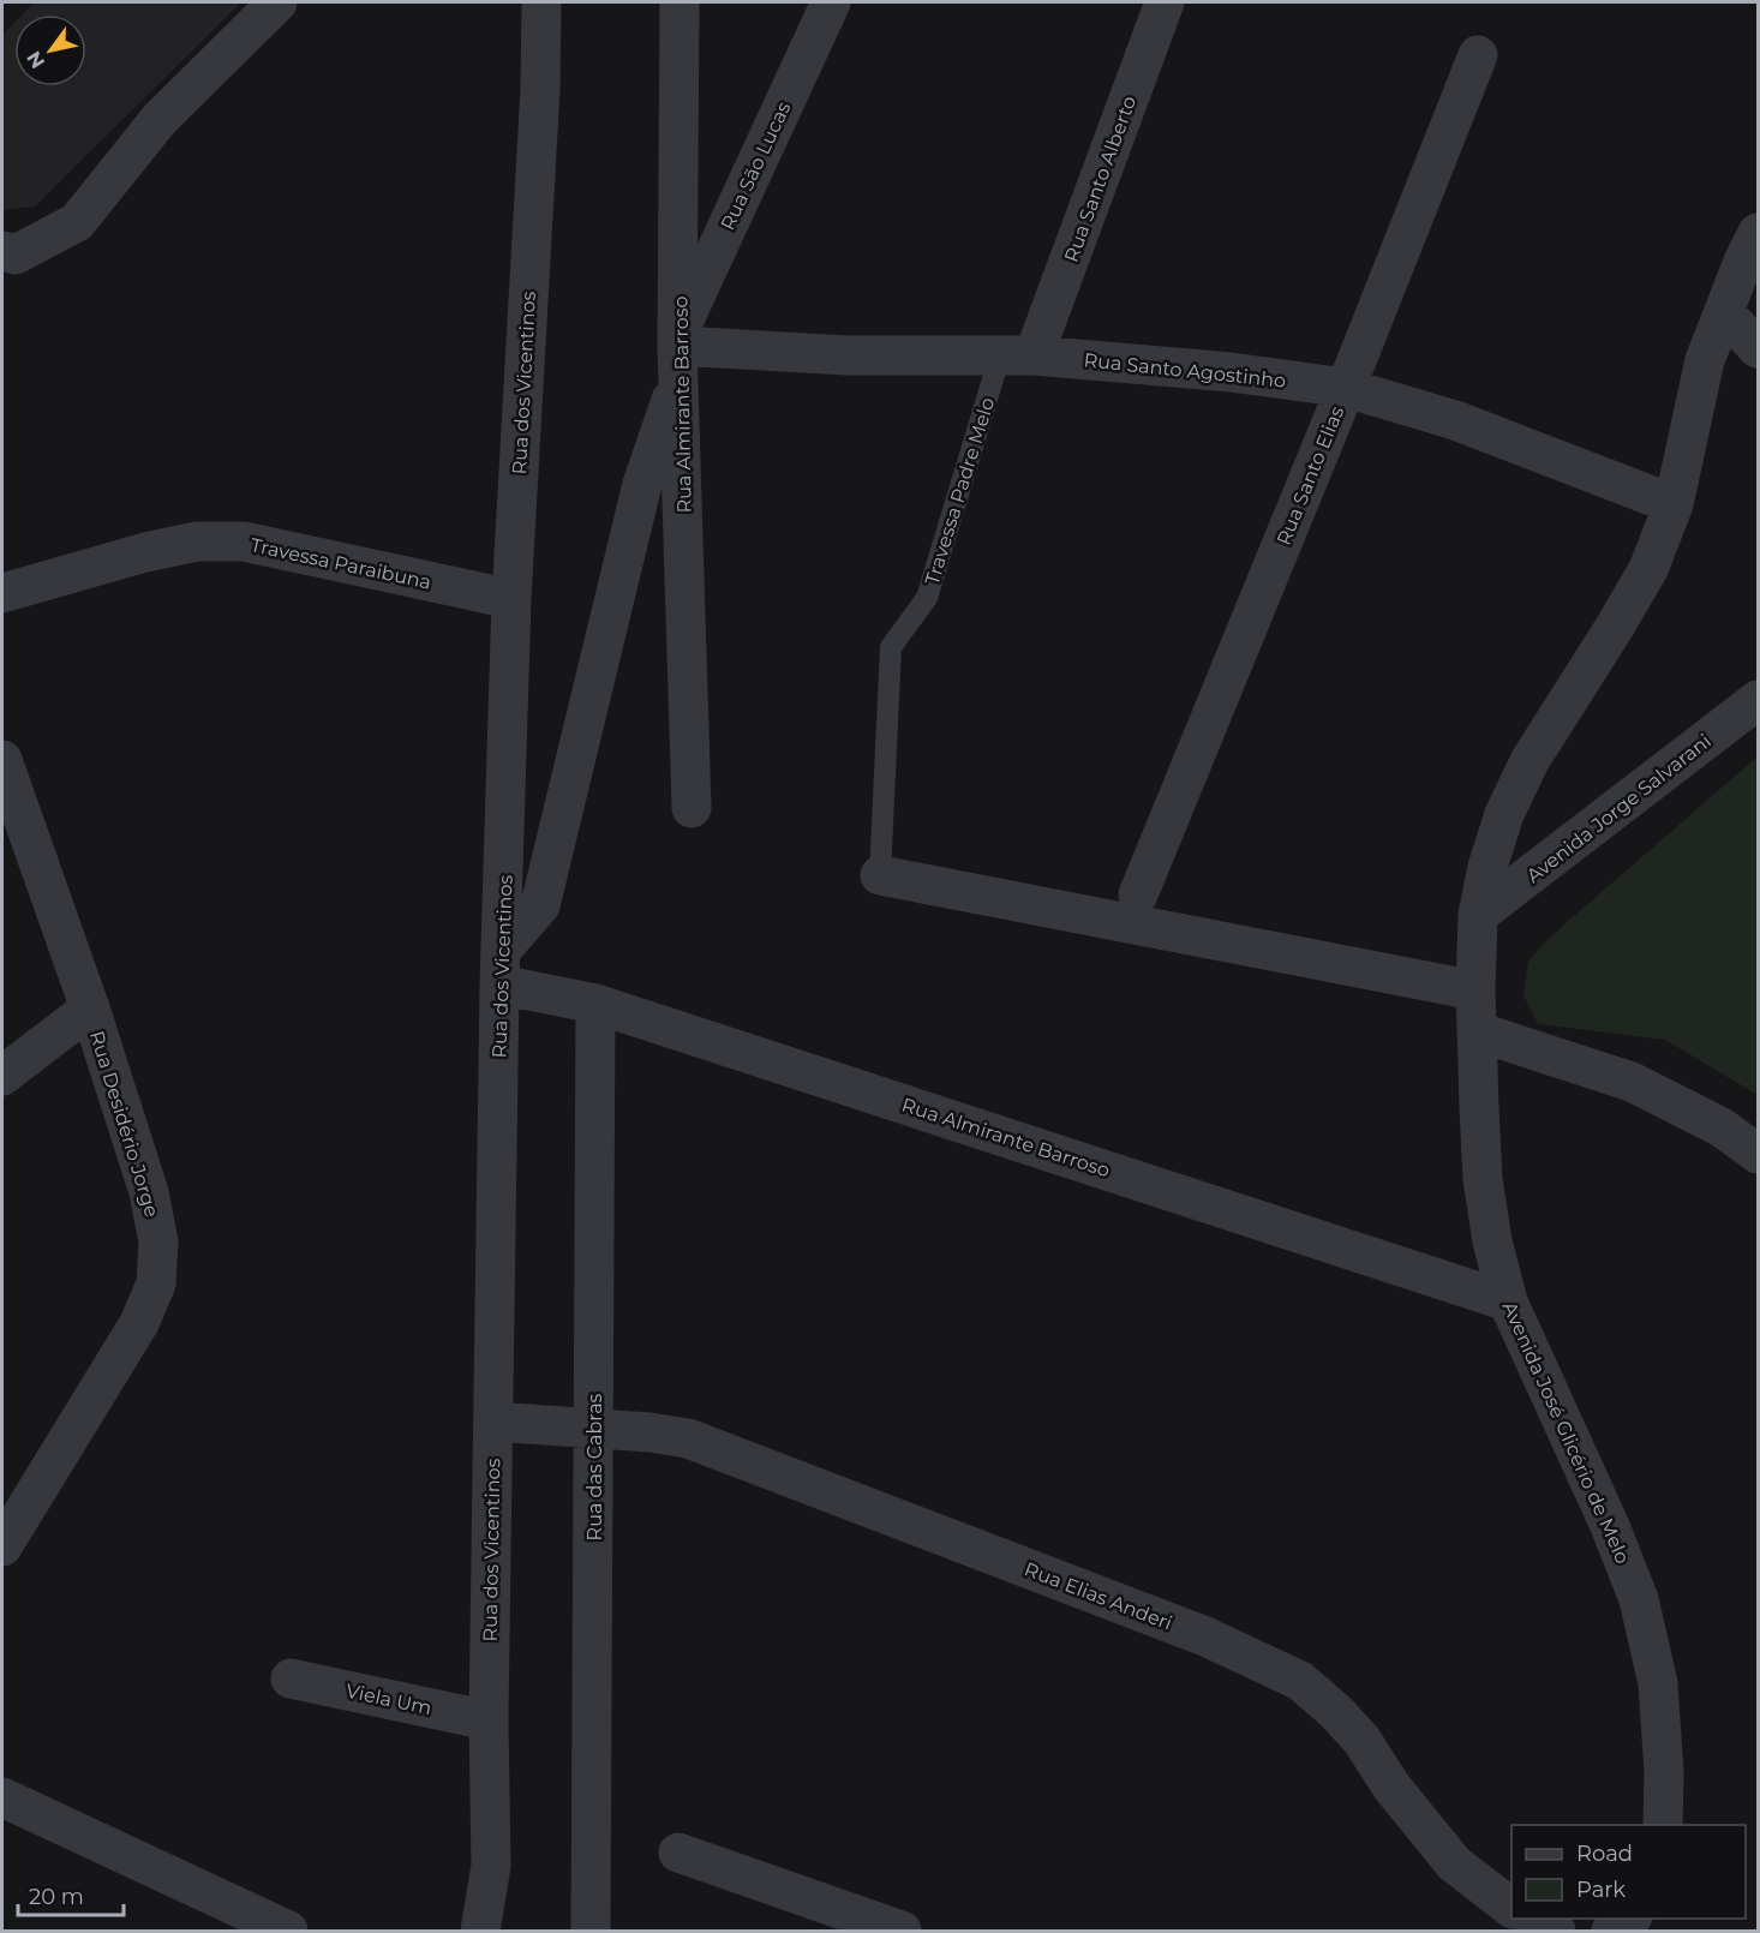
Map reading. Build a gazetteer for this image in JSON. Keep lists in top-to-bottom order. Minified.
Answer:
{"streets":{"street":["Rua São Lucas","Rua Santo Alberto","Rua Santo Agostinho","Rua dos Vicentinos","Rua Almirante Barroso","Rua Santo Elias","Travessa Paraibuna","Avenida Jorge Salvarani","Rua Desidério Jorge","Avenida José Glicério de Melo","Rua das Cabras","Rua Elias Anderi","Viela Um"],"lane":["Travessa Padre Melo"]},"crossings":[["Rua São Lucas","Rua Santo Agostinho"],["Rua São Lucas","Rua Almirante Barroso"],["Rua Santo Alberto","Rua Santo Agostinho"],["Rua Santo Alberto","Travessa Padre Melo"],["Rua Santo Agostinho","Rua Almirante Barroso"],["Rua Santo Agostinho","Rua Santo Elias"],["Rua Santo Agostinho","Travessa Padre Melo"],["Rua Santo Agostinho","Avenida José Glicério de Melo"],["Rua dos Vicentinos","Rua Almirante Barroso"],["Rua dos Vicentinos","Travessa Paraibuna"],["Rua dos Vicentinos","Rua Elias Anderi"],["Rua dos Vicentinos","Viela Um"],["Rua Almirante Barroso","Avenida José Glicério de Melo"],["Rua Almirante Barroso","Rua das Cabras"],["Avenida Jorge Salvarani","Avenida José Glicério de Melo"],["Rua das Cabras","Rua Elias Anderi"]],"legend":["Road","Park"],"scale_bar":"20 m","north":"bottom left"}
